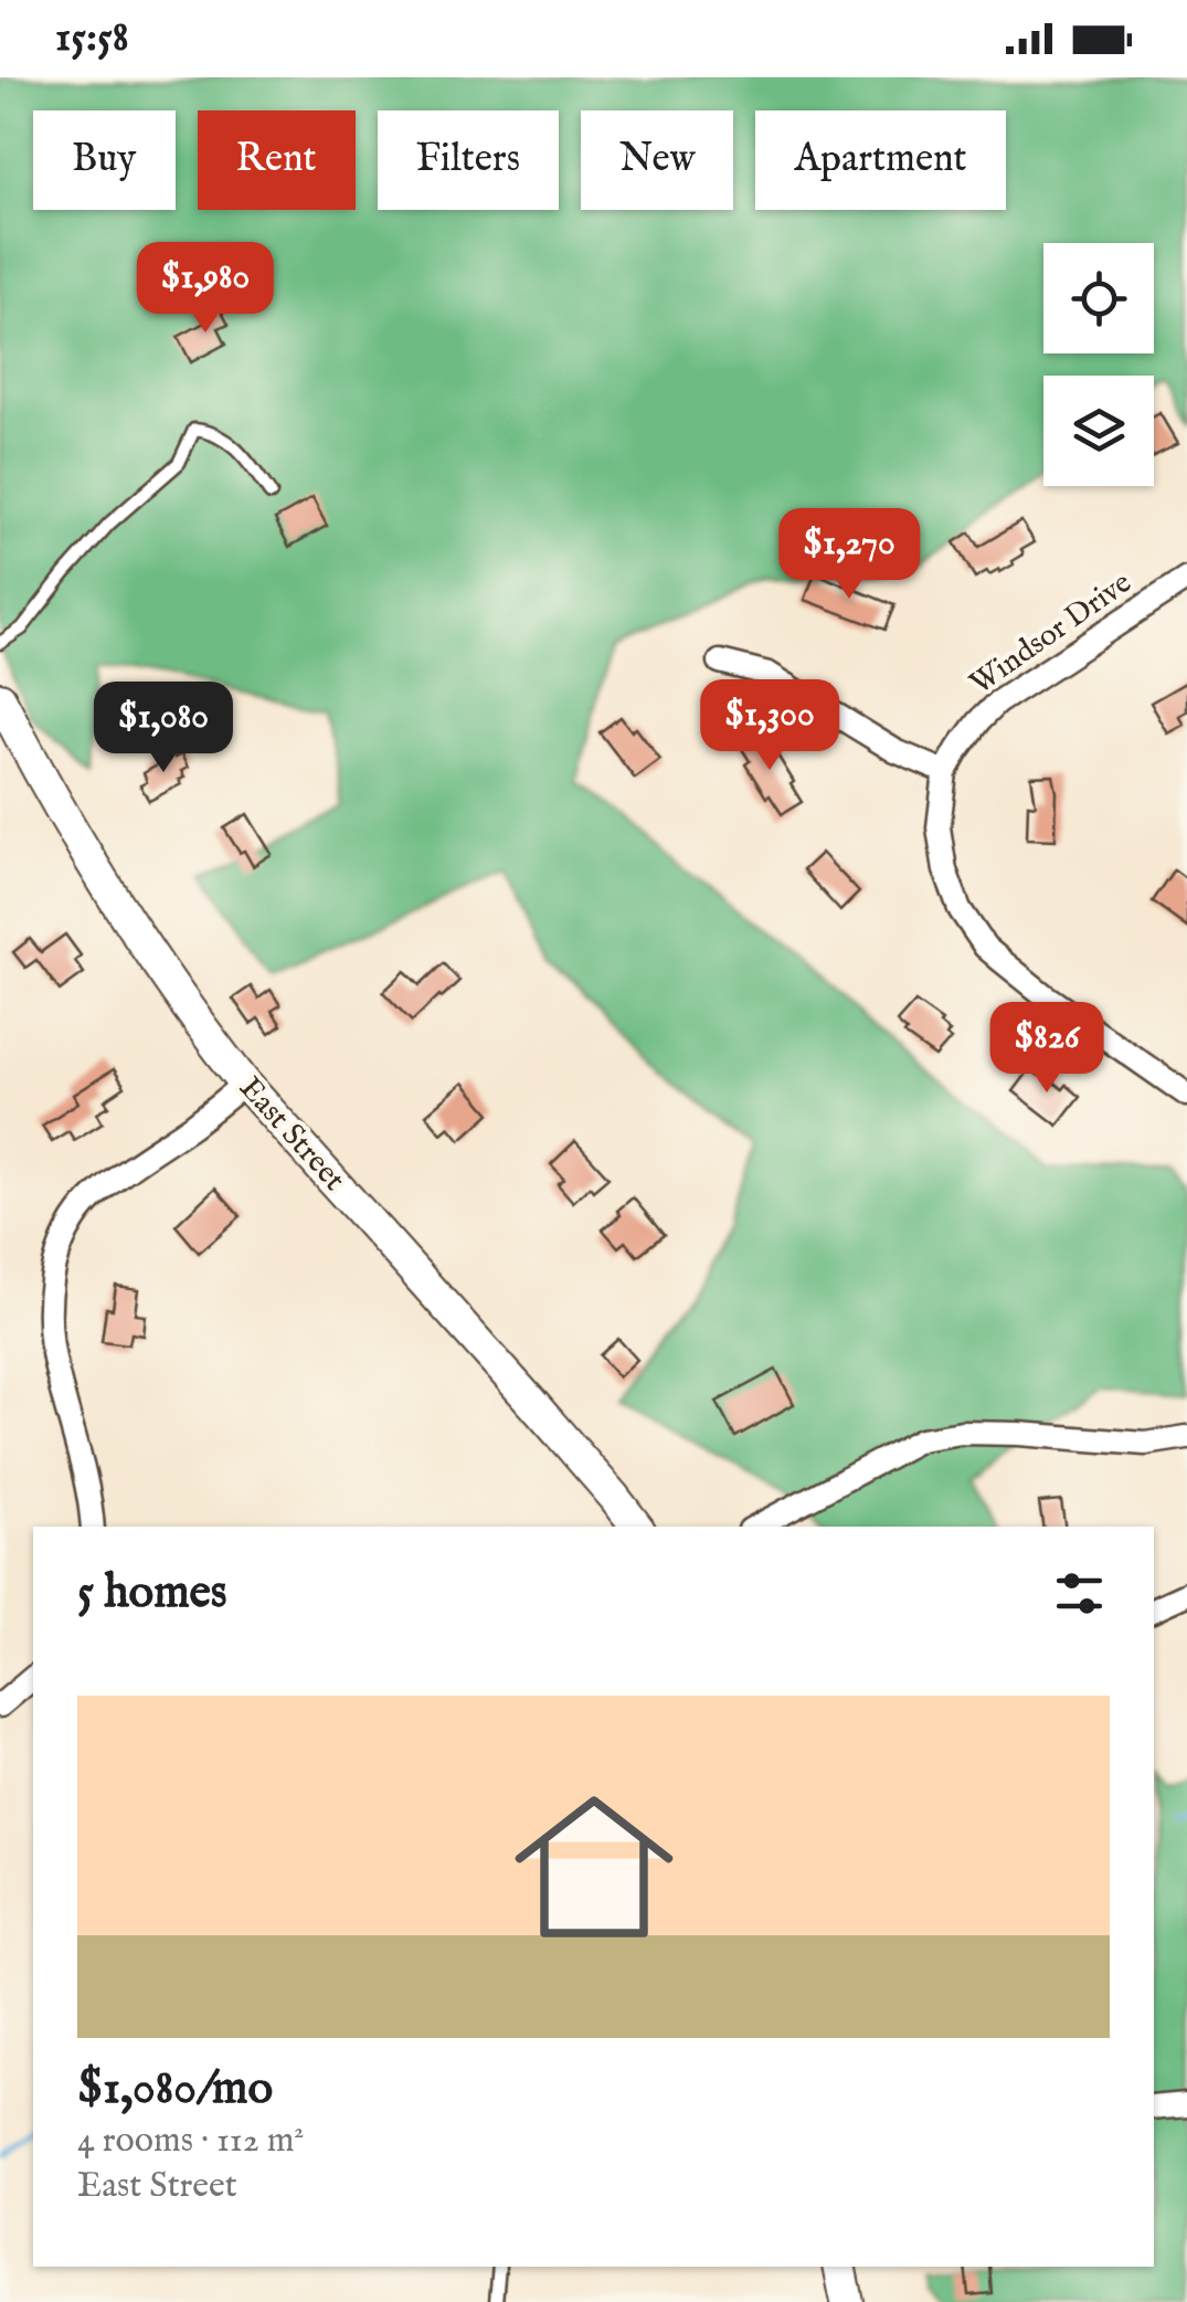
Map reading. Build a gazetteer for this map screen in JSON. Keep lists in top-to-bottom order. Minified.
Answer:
{"streets":{"street":["Windsor Drive","East Street"]},"page":{"status":"15:58","chip":["Buy","Rent","Filters","New","Apartment"],"price":["$1,980","$1,270","$1,300","$1,080","$826"],"heading":"5 homes","list":[{"name":"$1,080/mo","note":"4 rooms · 112 m² · East Street"}]}}
